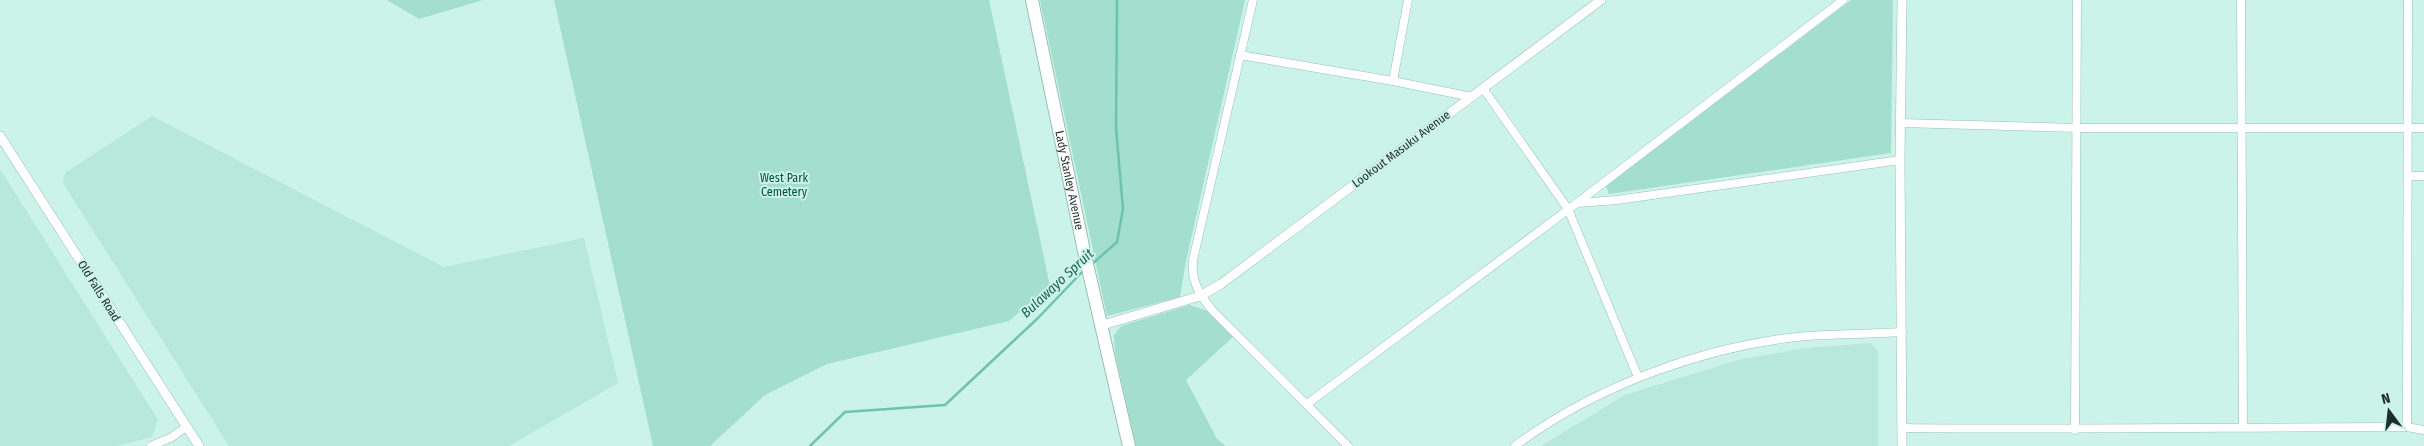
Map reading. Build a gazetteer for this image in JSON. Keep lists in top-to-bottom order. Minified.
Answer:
{"streets":{"highway":["Lady Stanley Avenue"],"street":["Lookout Masuku Avenue","Old Falls Road"]},"crossings":[["Lookout Masuku Avenue","Lady Stanley Avenue"]],"water":["Bulawayo Spruit"],"parks":["West Park Cemetery"],"north":"top"}
